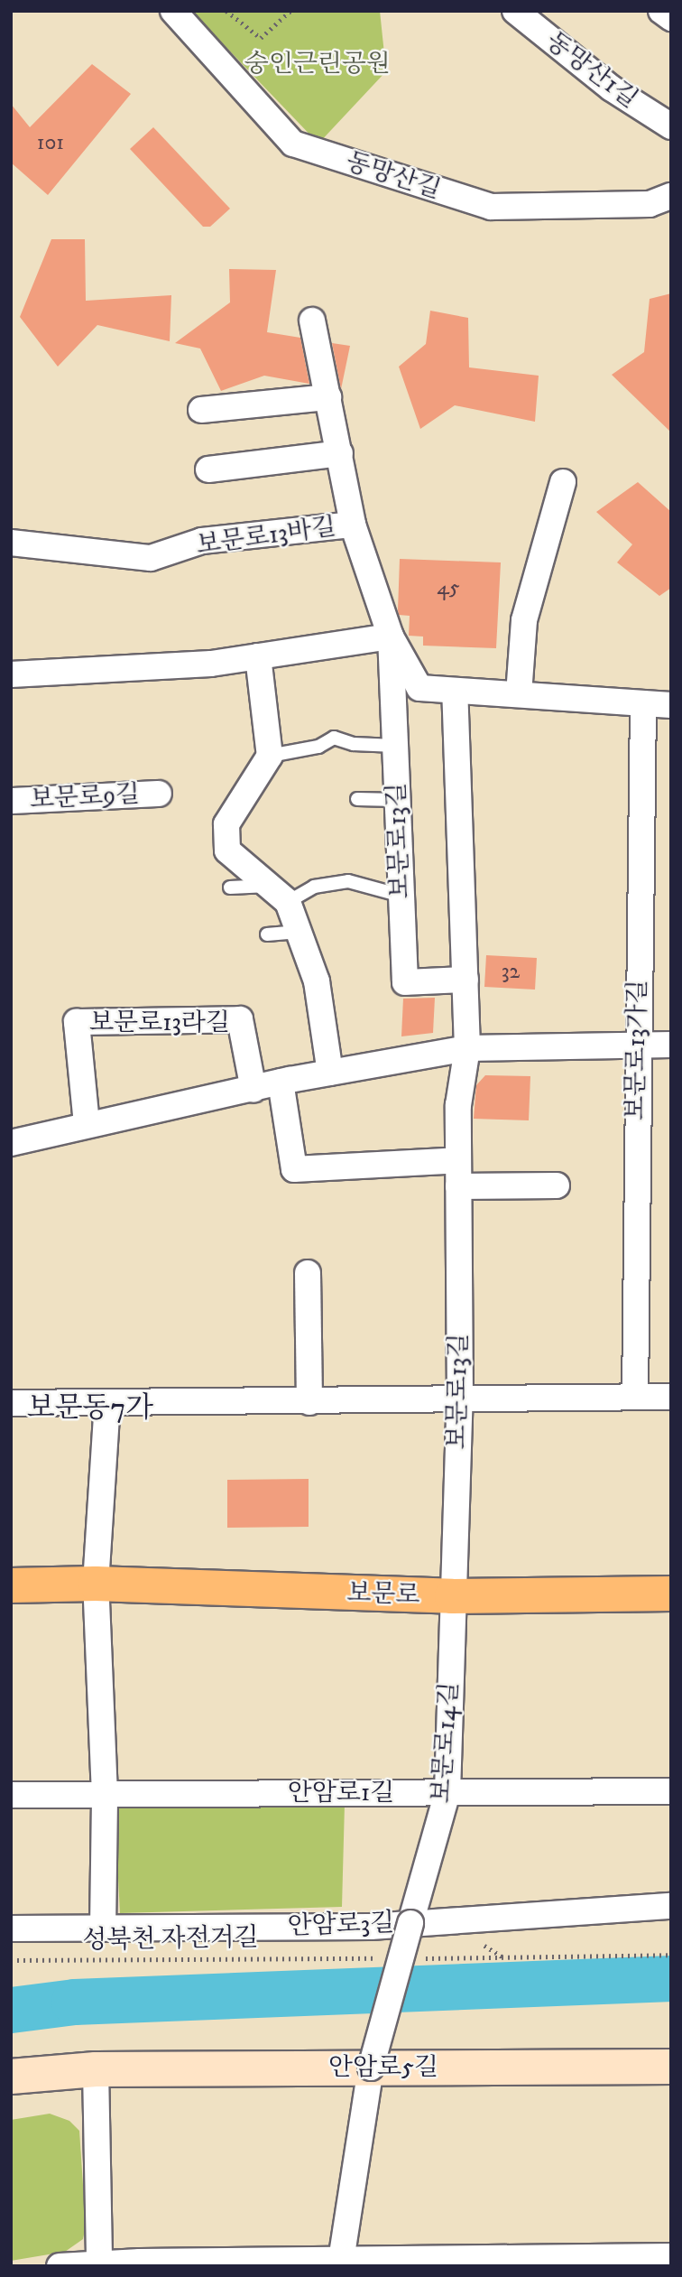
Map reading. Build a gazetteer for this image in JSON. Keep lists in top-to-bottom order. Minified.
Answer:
{"streets":{"main road":["보문로","안암로5길"],"street":["동망산1길","동망산길","보문로13바길","보문로9길","보문로13길","보문로13라길","보문로13가길","보문로14길","안암로1길","안암로3길"],"path":["성북천 자전거길"]},"crossings":[["보문로13바길","보문로13길"],["보문로13길","보문로13가길"],["보문로13길","보문로"],["보문로13길","보문로14길"],["보문로","보문로14길"],["보문로14길","안암로1길"],["보문로14길","안암로3길"],["보문로14길","안암로5길"]],"districts":["보문동7가"],"parks":["숭인근린공원"],"house_numbers":["101","45","32"]}
